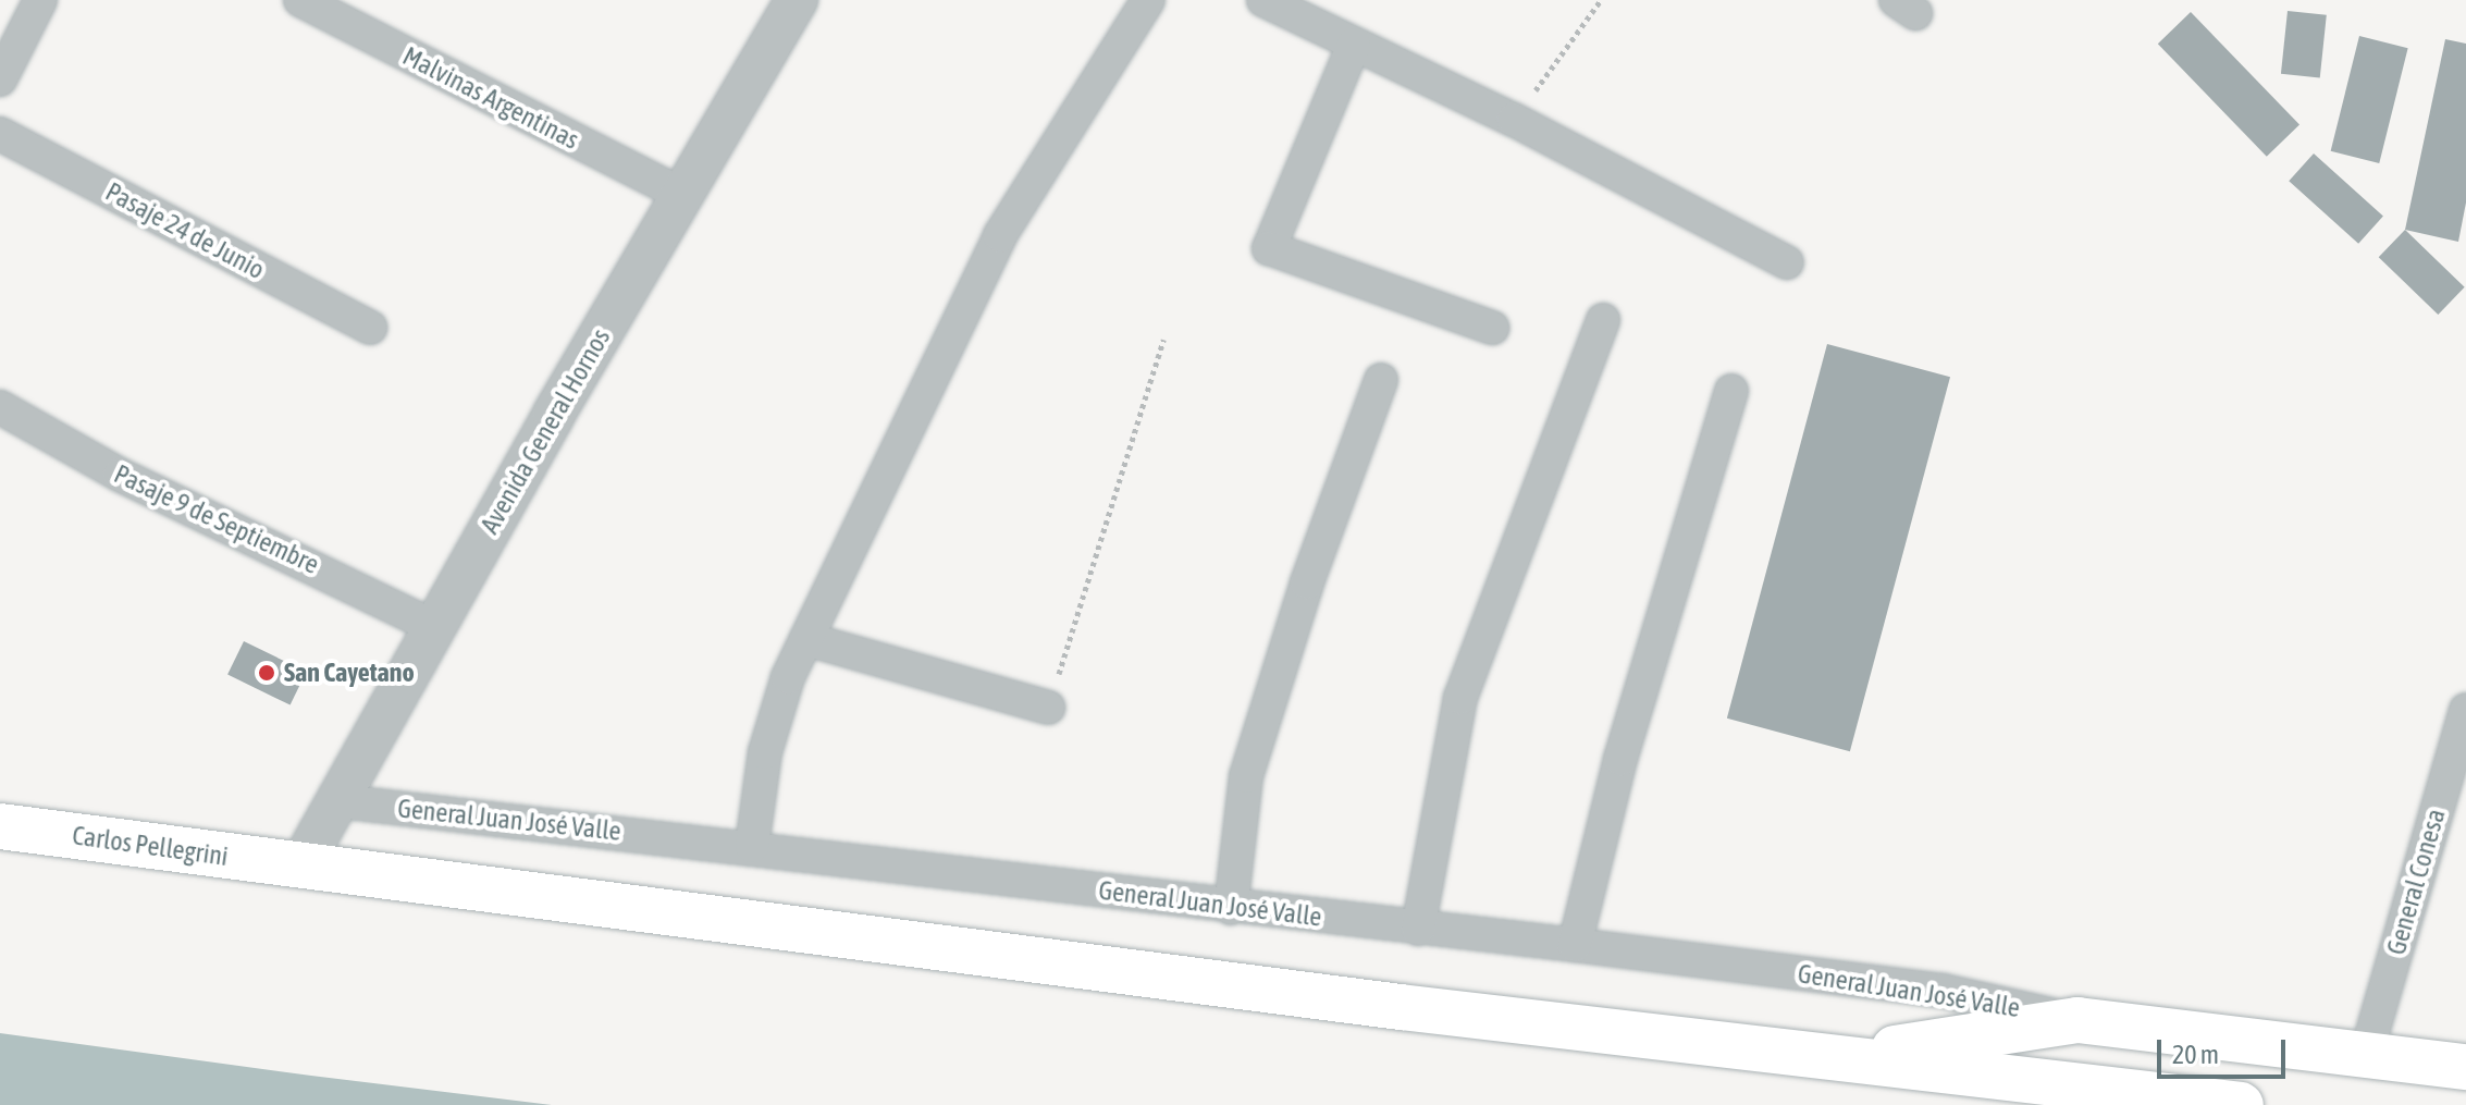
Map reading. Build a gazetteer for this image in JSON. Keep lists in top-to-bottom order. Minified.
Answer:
{"streets":{"main road":["General Juan José Valle","Carlos Pellegrini"],"street":["Malvinas Argentinas","Pasaje 24 de Junio","Avenida General Hornos","Pasaje 9 de Septiembre","General Conesa"]},"crossings":[["Malvinas Argentinas","Avenida General Hornos"],["Avenida General Hornos","Pasaje 9 de Septiembre"],["Avenida General Hornos","General Juan José Valle"],["Avenida General Hornos","Carlos Pellegrini"],["General Juan José Valle","Carlos Pellegrini"],["General Juan José Valle","General Conesa"]],"places":["San Cayetano"],"scale_bar":"20 m"}
